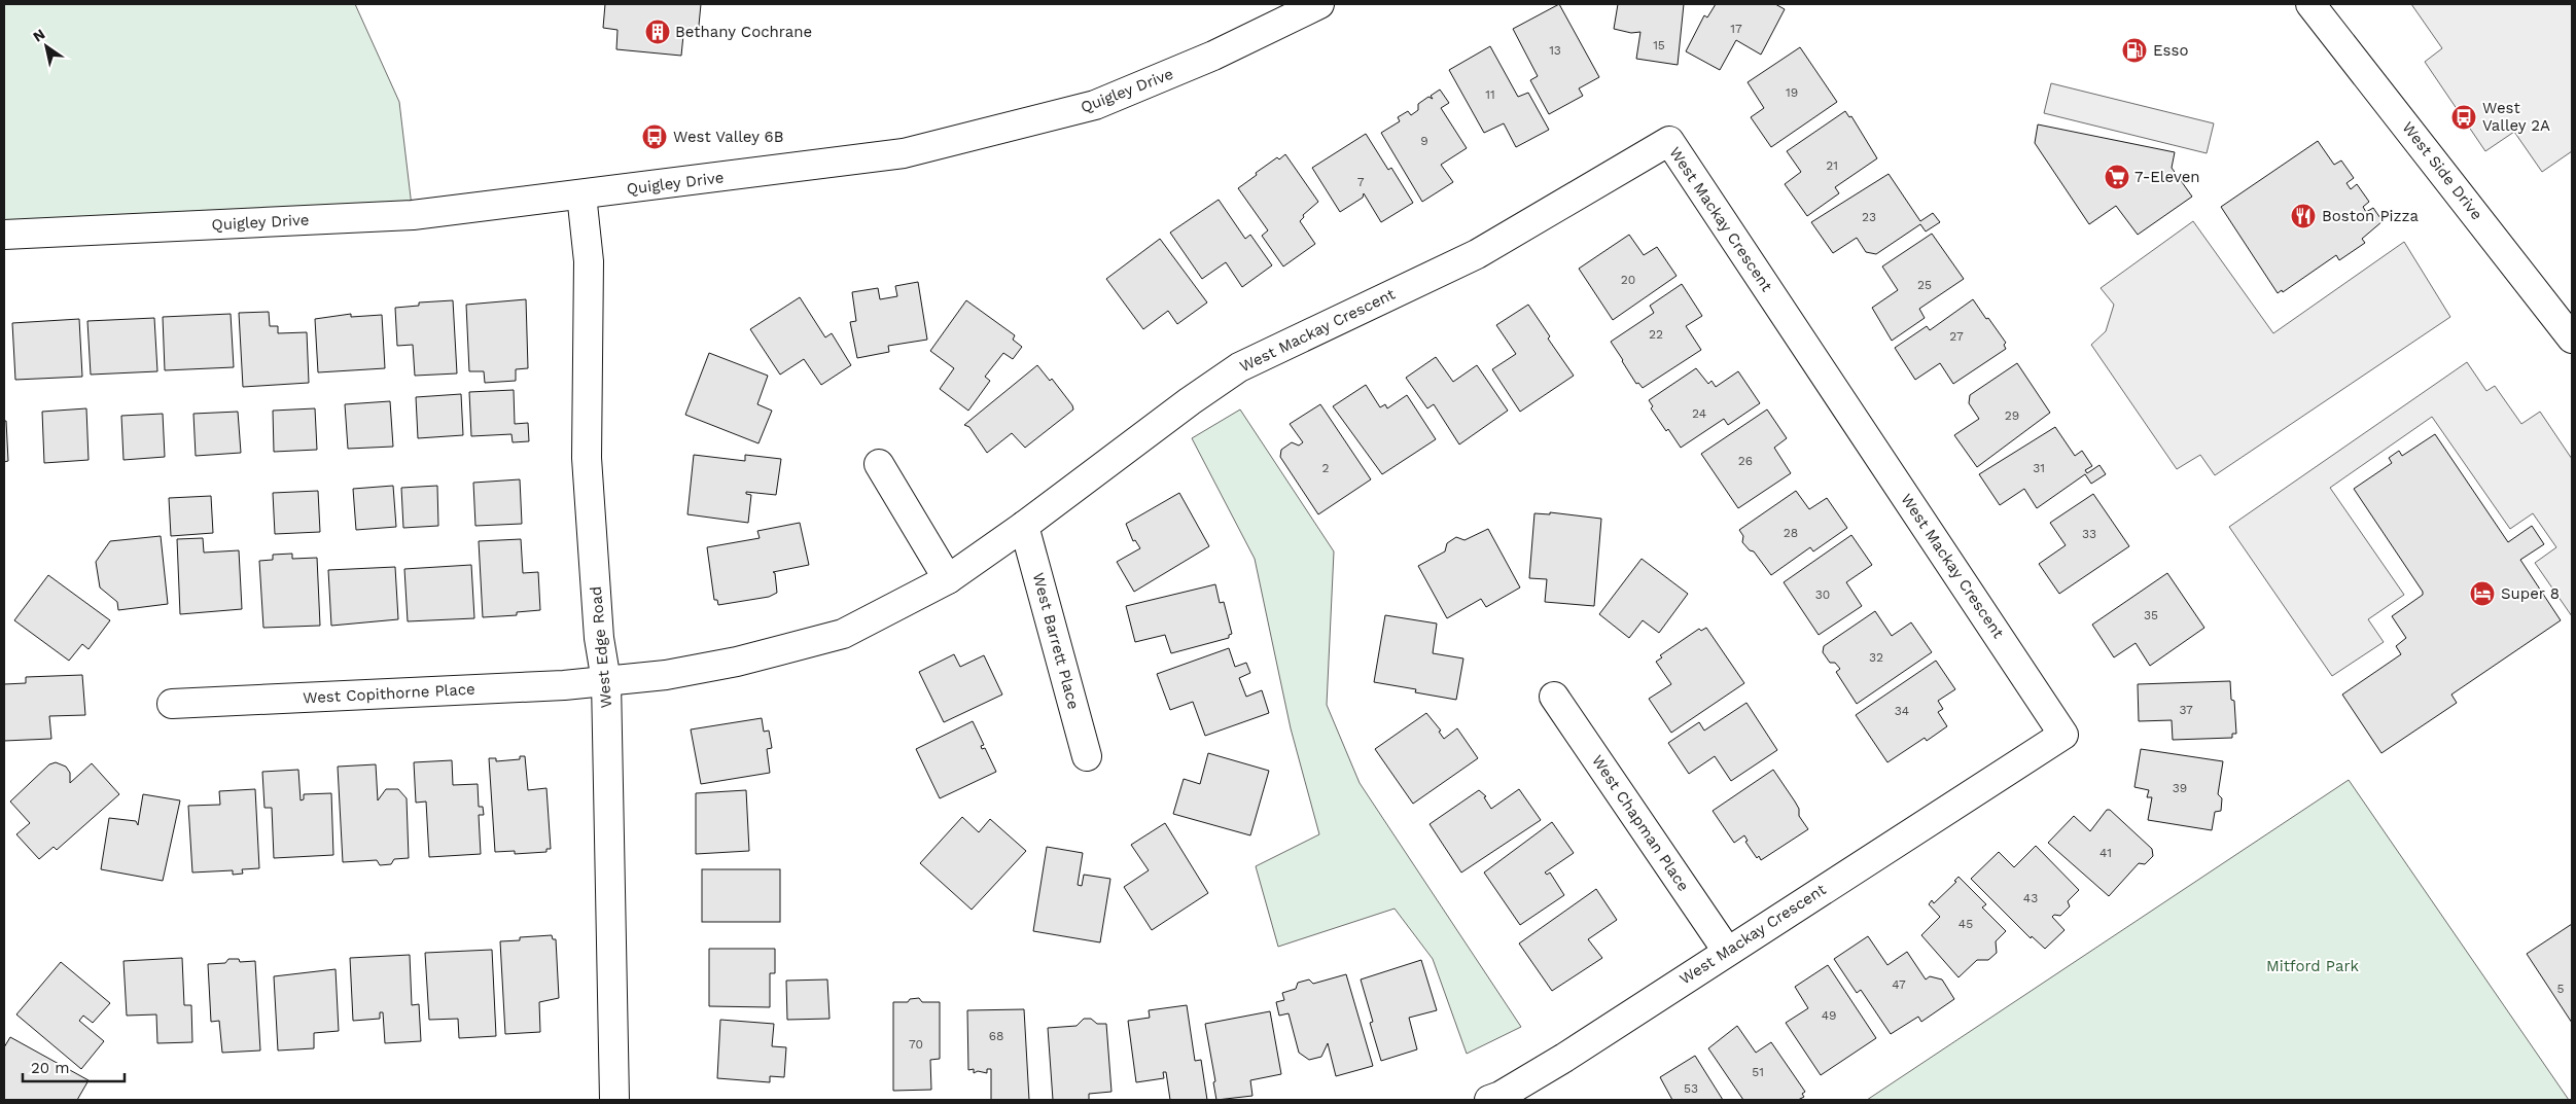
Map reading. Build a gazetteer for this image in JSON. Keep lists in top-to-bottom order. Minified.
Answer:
{"streets":{"street":["Quigley Drive","West Side Drive","West Mackay Crescent","West Barrett Place","West Edge Road","West Copithorne Place","West Chapman Place"]},"crossings":[["Quigley Drive","West Edge Road"],["West Mackay Crescent","West Barrett Place"],["West Mackay Crescent","West Edge Road"],["West Mackay Crescent","West Copithorne Place"],["West Mackay Crescent","West Chapman Place"],["West Edge Road","West Copithorne Place"]],"parks":["Mitford Park"],"places":{"building":["Bethany Cochrane"],"fuel station":["Esso"],"bus stop":["West Valley 2A","West Valley 6B"],"supermarket":["7-Eleven"],"restaurant":["Boston Pizza"],"hotel":["Super 8"]},"house_numbers":["17","15","13","19","11","9","21","7","23","20","25","22","27","24","29","26","2","31","28","33","30","35","32","37","34","39","41","43","45","47","5","49","68","70","51","53"],"scale_bar":"20 m","north":"top left"}
